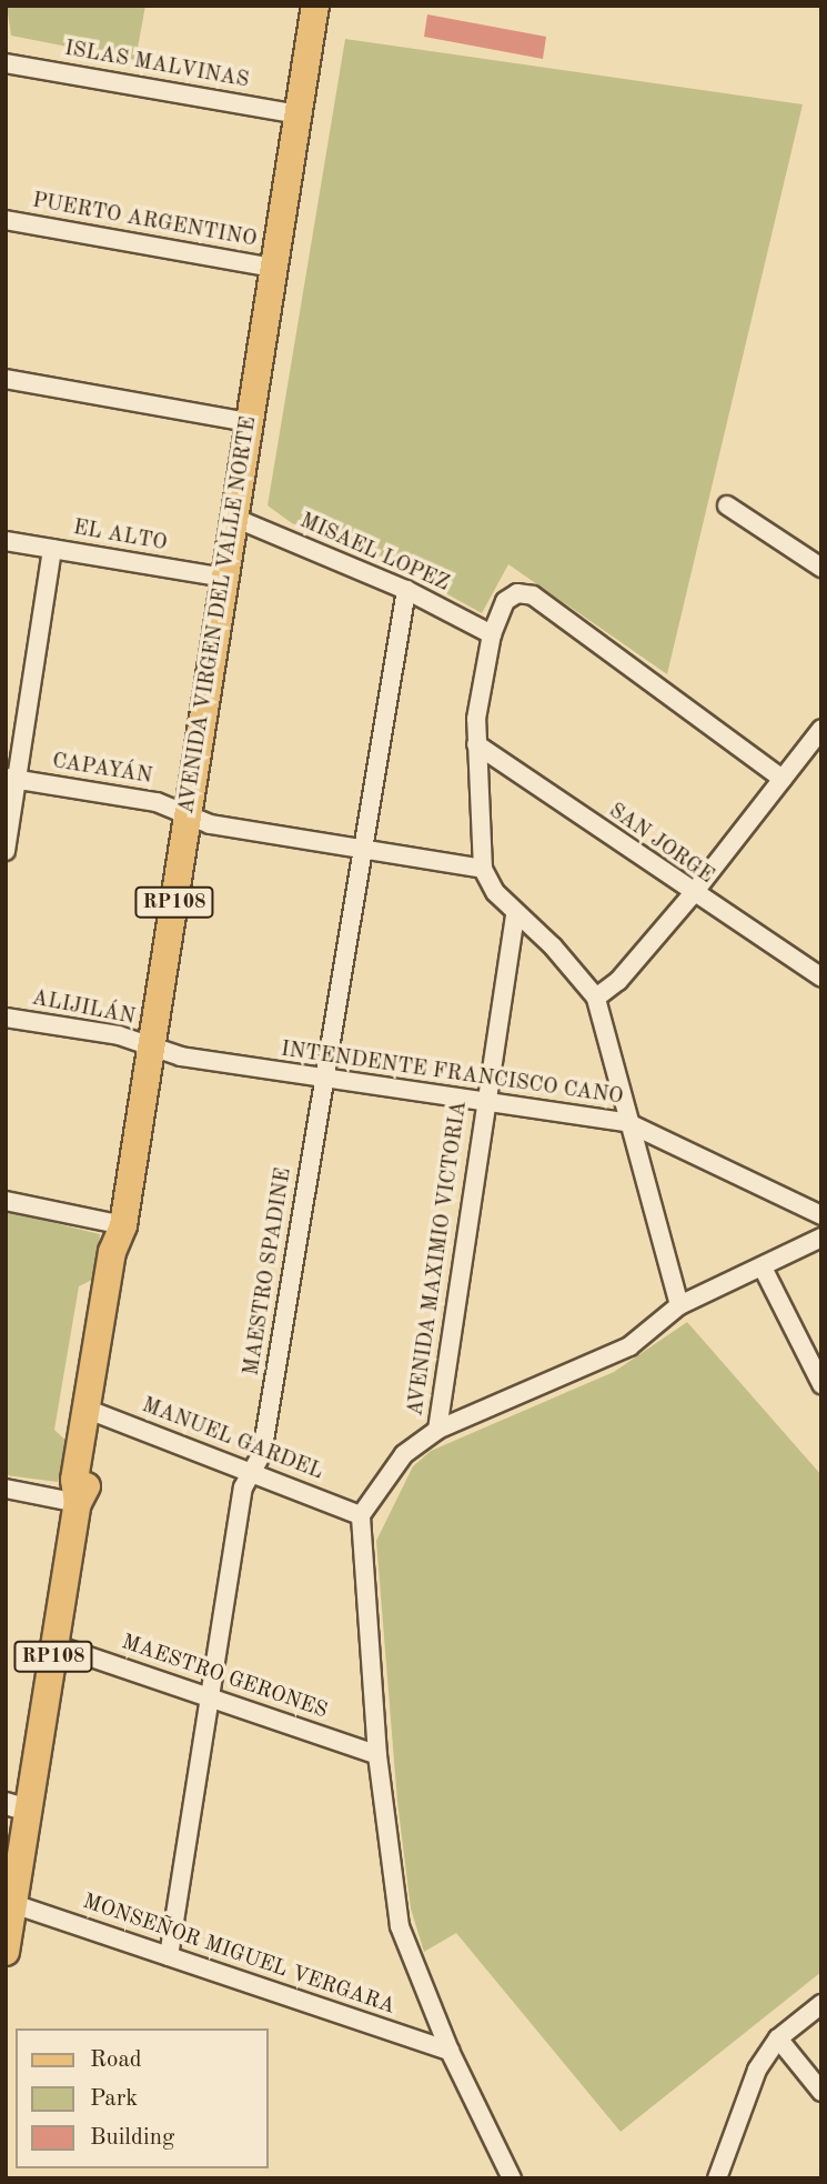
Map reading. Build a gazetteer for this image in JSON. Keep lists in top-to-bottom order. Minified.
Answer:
{"streets":{"main road":["AVENIDA VIRGEN DEL VALLE NORTE","RP108"],"street":["ISLAS MALVINAS","PUERTO ARGENTINO","EL ALTO","MISAEL LOPEZ","CAPAYÁN","SAN JORGE","ALIJILÁN","INTENDENTE FRANCISCO CANO","AVENIDA MAXIMIO VICTORIA","MAESTRO SPADINE","MANUEL GARDEL","MAESTRO GERONES","MONSEÑOR MIGUEL VERGARA"]},"crossings":[["ISLAS MALVINAS","AVENIDA VIRGEN DEL VALLE NORTE"],["PUERTO ARGENTINO","AVENIDA VIRGEN DEL VALLE NORTE"],["EL ALTO","AVENIDA VIRGEN DEL VALLE NORTE"],["MISAEL LOPEZ","AVENIDA VIRGEN DEL VALLE NORTE"],["MISAEL LOPEZ","MAESTRO SPADINE"],["AVENIDA VIRGEN DEL VALLE NORTE","CAPAYÁN"],["AVENIDA VIRGEN DEL VALLE NORTE","ALIJILÁN"],["AVENIDA VIRGEN DEL VALLE NORTE","INTENDENTE FRANCISCO CANO"],["AVENIDA VIRGEN DEL VALLE NORTE","MANUEL GARDEL"],["AVENIDA VIRGEN DEL VALLE NORTE","MAESTRO GERONES"],["AVENIDA VIRGEN DEL VALLE NORTE","MONSEÑOR MIGUEL VERGARA"],["CAPAYÁN","MAESTRO SPADINE"],["ALIJILÁN","INTENDENTE FRANCISCO CANO"],["INTENDENTE FRANCISCO CANO","AVENIDA MAXIMIO VICTORIA"],["INTENDENTE FRANCISCO CANO","MAESTRO SPADINE"],["AVENIDA MAXIMIO VICTORIA","MANUEL GARDEL"],["MAESTRO SPADINE","MANUEL GARDEL"],["MAESTRO SPADINE","MAESTRO GERONES"],["MAESTRO SPADINE","MONSEÑOR MIGUEL VERGARA"]],"legend":["Road","Park","Building"]}
